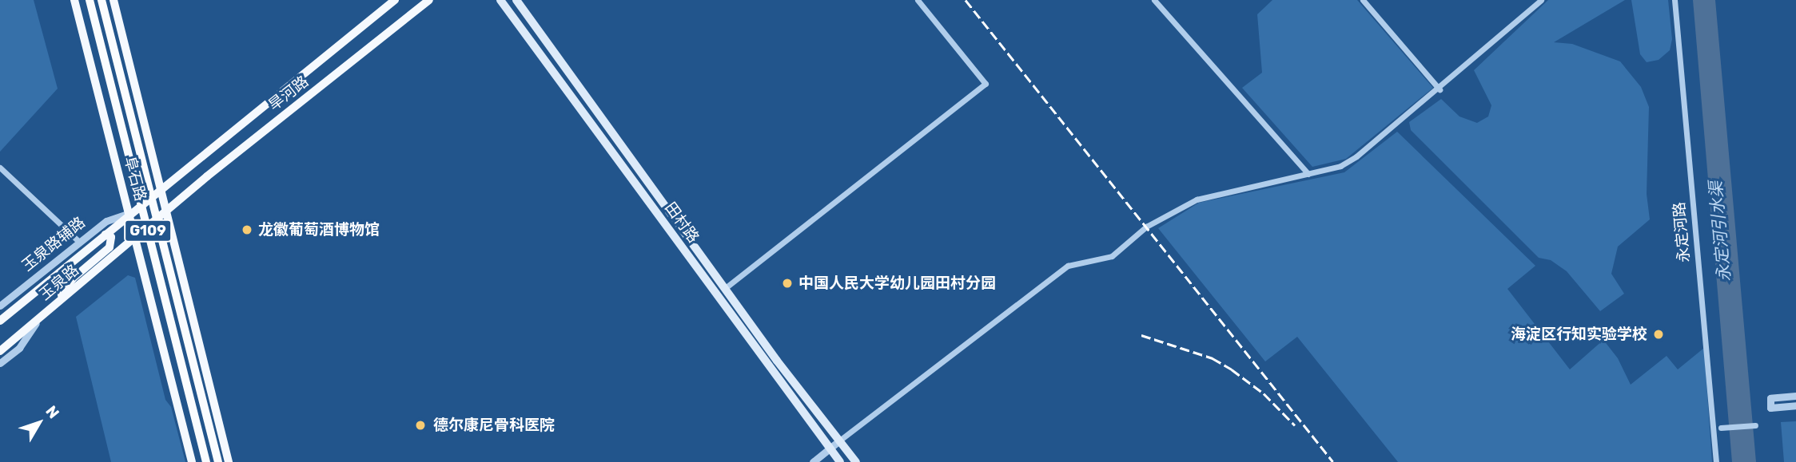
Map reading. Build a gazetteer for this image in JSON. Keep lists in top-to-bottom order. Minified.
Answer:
{"streets":{"highway":["阜石路","G109"],"main road":["旱河路","田村路","玉泉路"],"street":["永定河路","玉泉路辅路"]},"crossings":[["旱河路","阜石路"],["旱河路","玉泉路辅路"],["旱河路","玉泉路"],["阜石路","玉泉路辅路"],["阜石路","玉泉路"],["玉泉路辅路","玉泉路"]],"water":["永定河引水渠"],"places":["龙徽葡萄酒博物馆","中国人民大学幼儿园田村分园","海淀区行知实验学校","德尔康尼骨科医院"],"north":"top right"}
